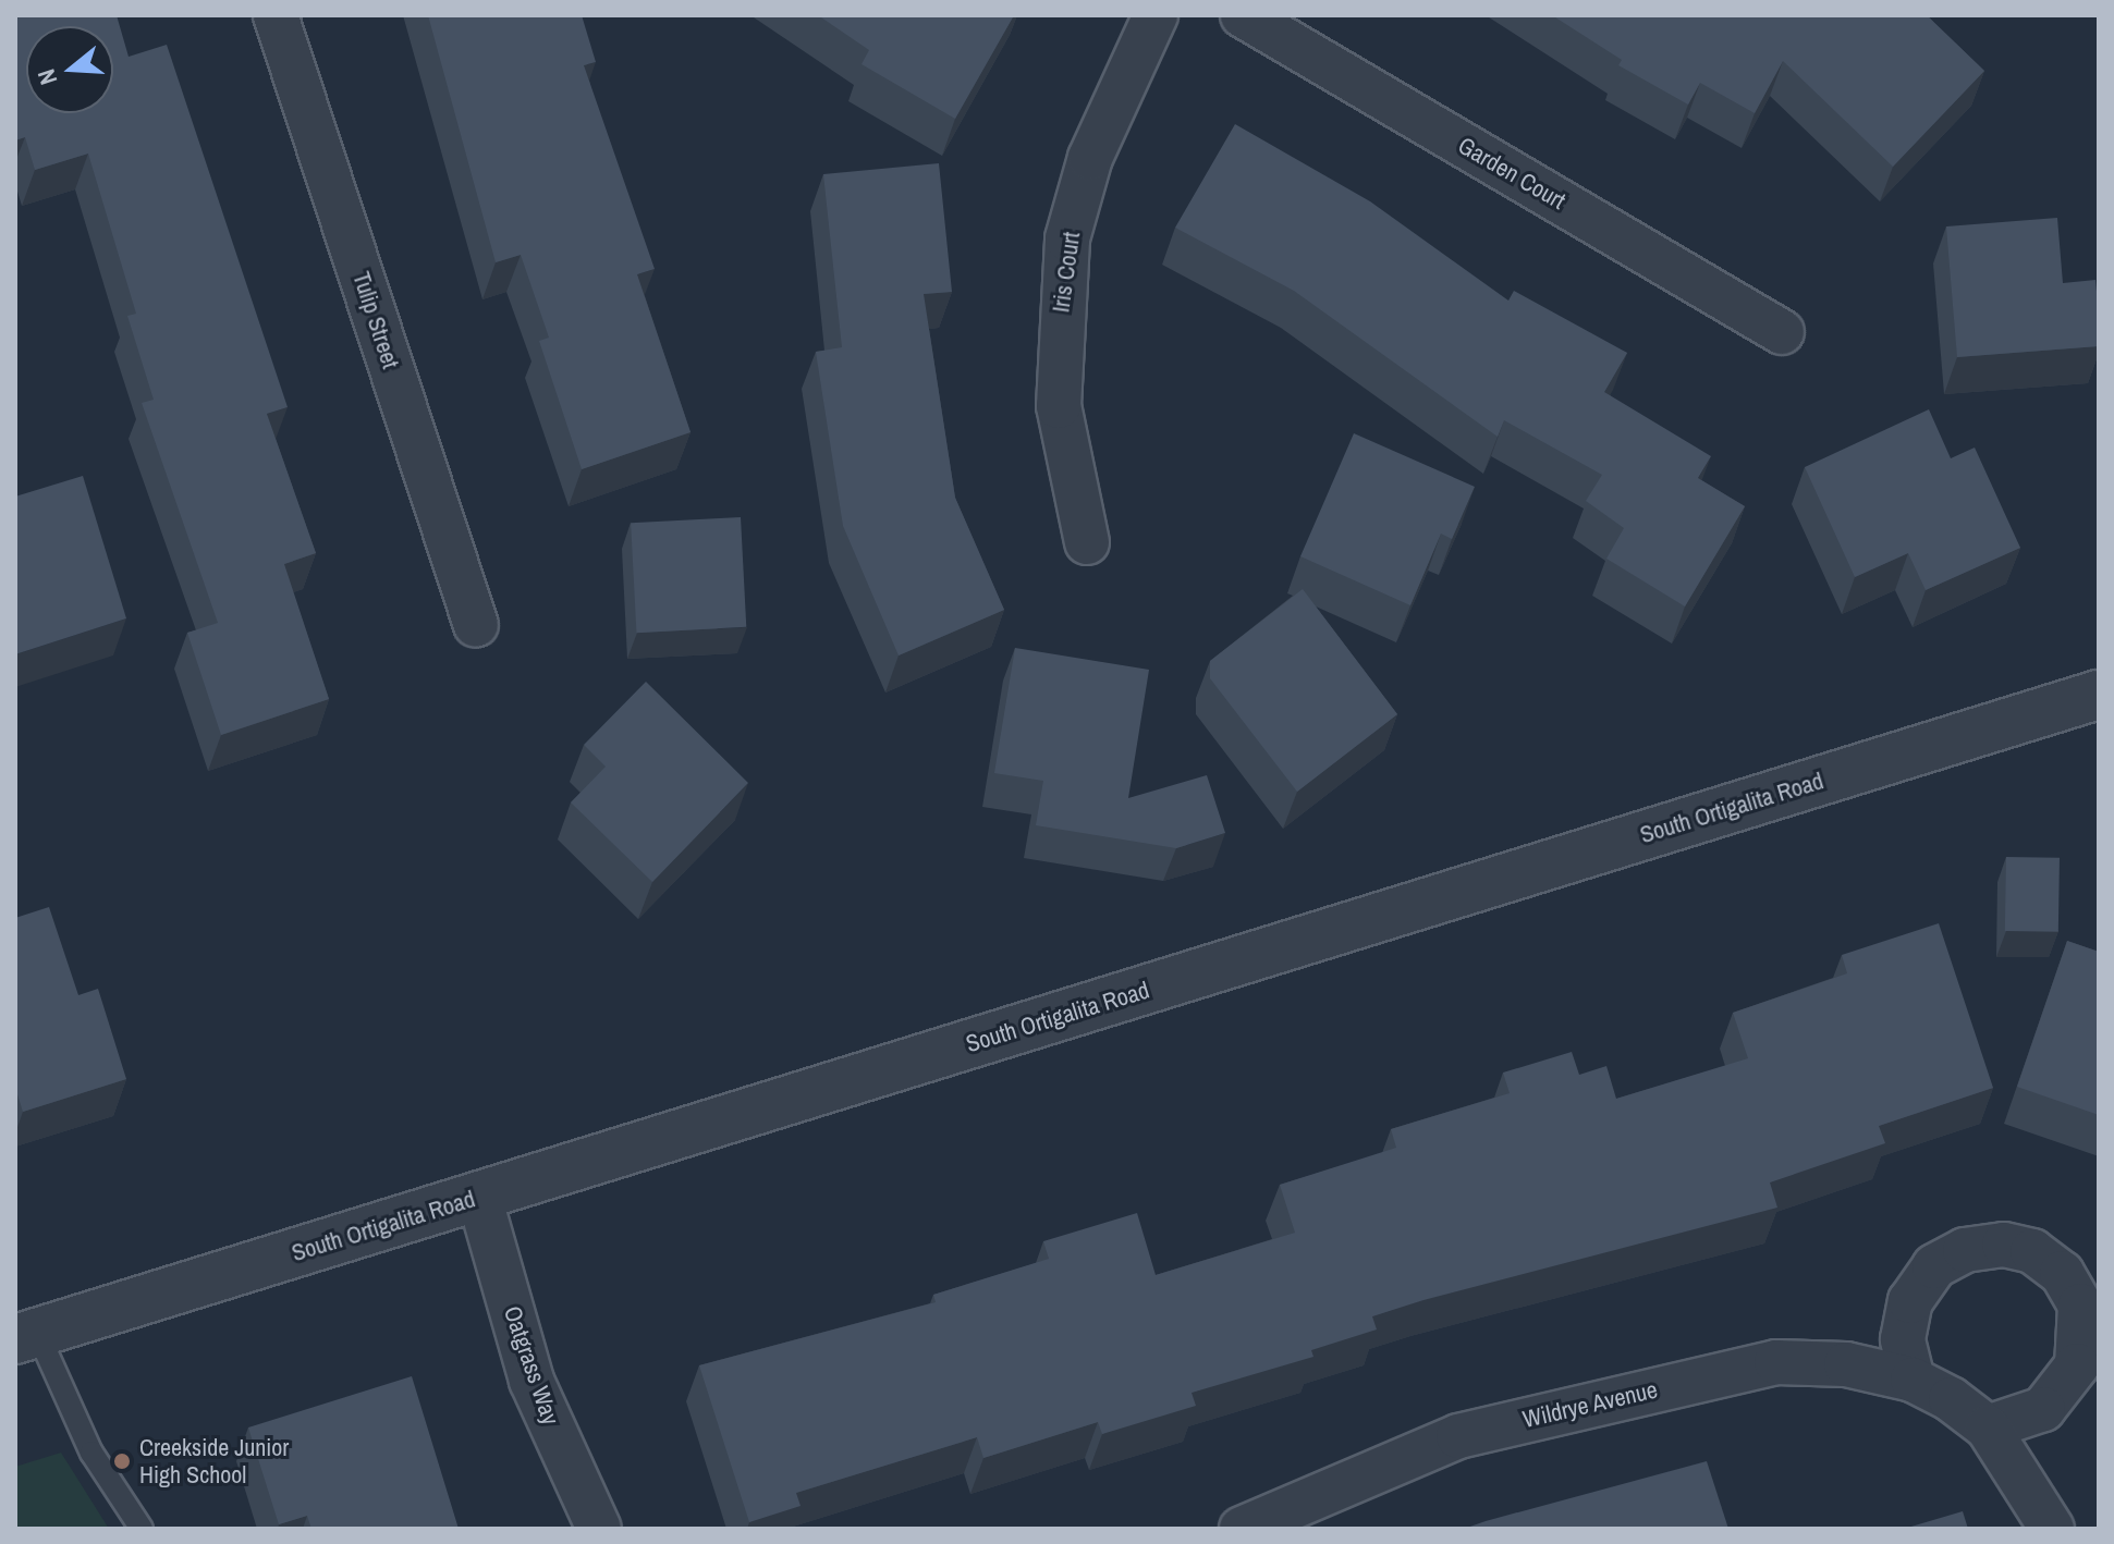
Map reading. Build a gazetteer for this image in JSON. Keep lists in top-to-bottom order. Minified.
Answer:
{"streets":{"street":["Garden Court","Iris Court","Tulip Street","South Ortigalita Road","Oatgrass Way","Wildrye Avenue"]},"crossings":[["South Ortigalita Road","Oatgrass Way"]],"places":["Creekside Junior High School"],"north":"left"}
